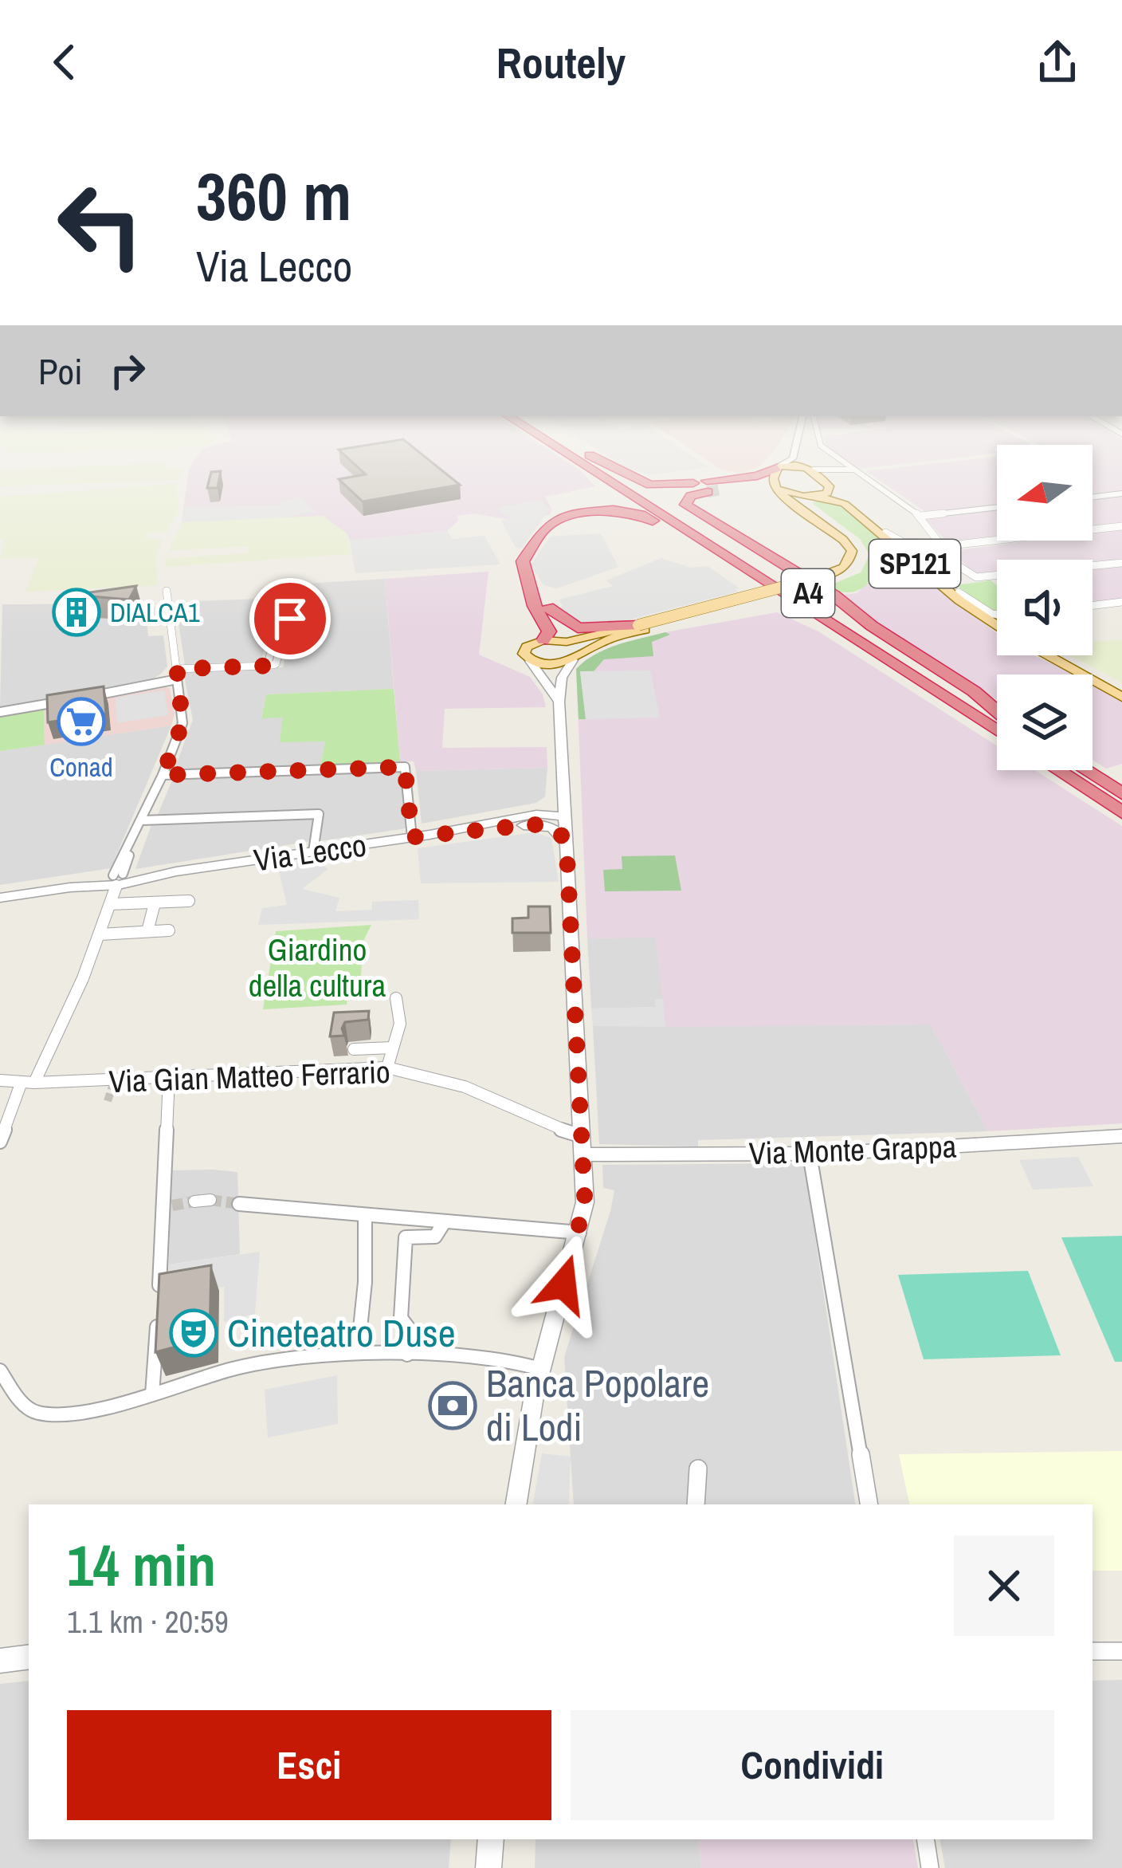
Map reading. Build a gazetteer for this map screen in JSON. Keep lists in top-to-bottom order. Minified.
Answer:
{"streets":{"highway":["A4"],"main road":["SP121"],"street":["Via Lecco","Via Gian Matteo Ferrario","Via Monte Grappa"]},"crossings":[["Via Gian Matteo Ferrario","Via Monte Grappa"]],"parks":["Giardino della cultura"],"places":{"building":["DIALCA1"],"supermarket":["Conad"],"theatre":["Cineteatro Duse"],"bank":["Banca Popolare di Lodi"]},"north":"left","page":{"header":"Routely","turn":["360 m","Via Lecco"],"then":"Poi","heading":["14 min","1.1 km · 20:59"],"buttons":["Esci","Condividi"]}}
